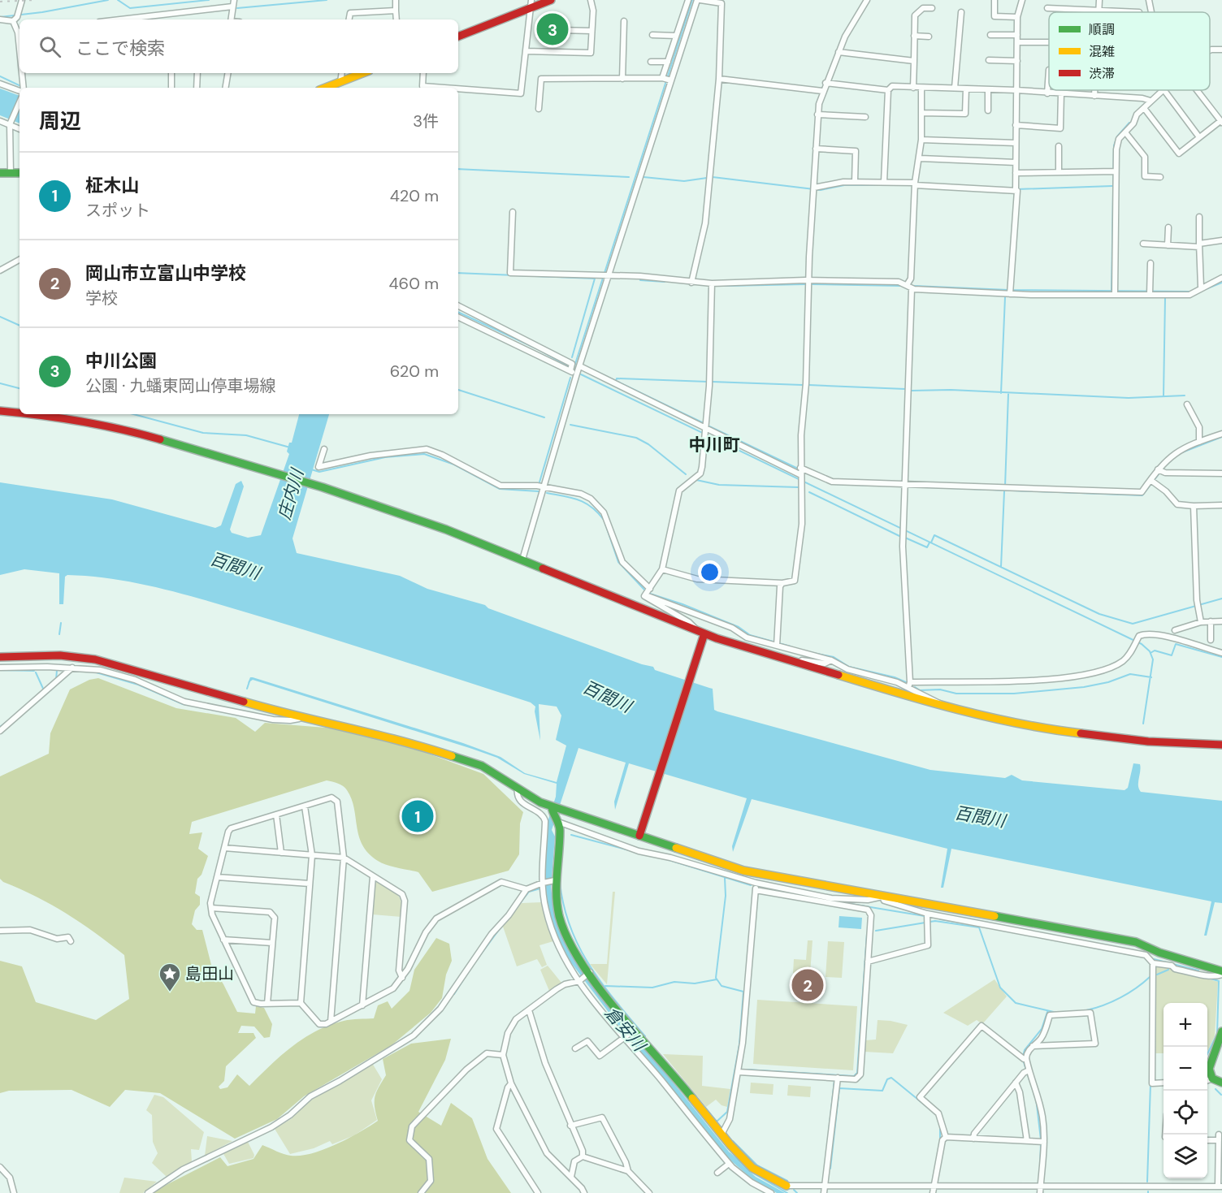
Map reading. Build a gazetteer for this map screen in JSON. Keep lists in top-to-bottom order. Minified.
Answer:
{"districts":["中川町"],"water":["庄内川","百間川","倉安川"],"places":{"place":["島田山"]},"legend":["順調","混雑","渋滞"],"page":{"pins":["3","1","2"],"search":"ここで検索","heading":["周辺","3件"],"list":[{"mark":"1","name":"柾木山","note":"スポット","value":"420 m"},{"mark":"2","name":"岡山市立富山中学校","note":"学校","value":"460 m"},{"mark":"3","name":"中川公園","note":"公園 · 九蟠東岡山停車場線","value":"620 m"}],"map_buttons":["+","−"]}}
